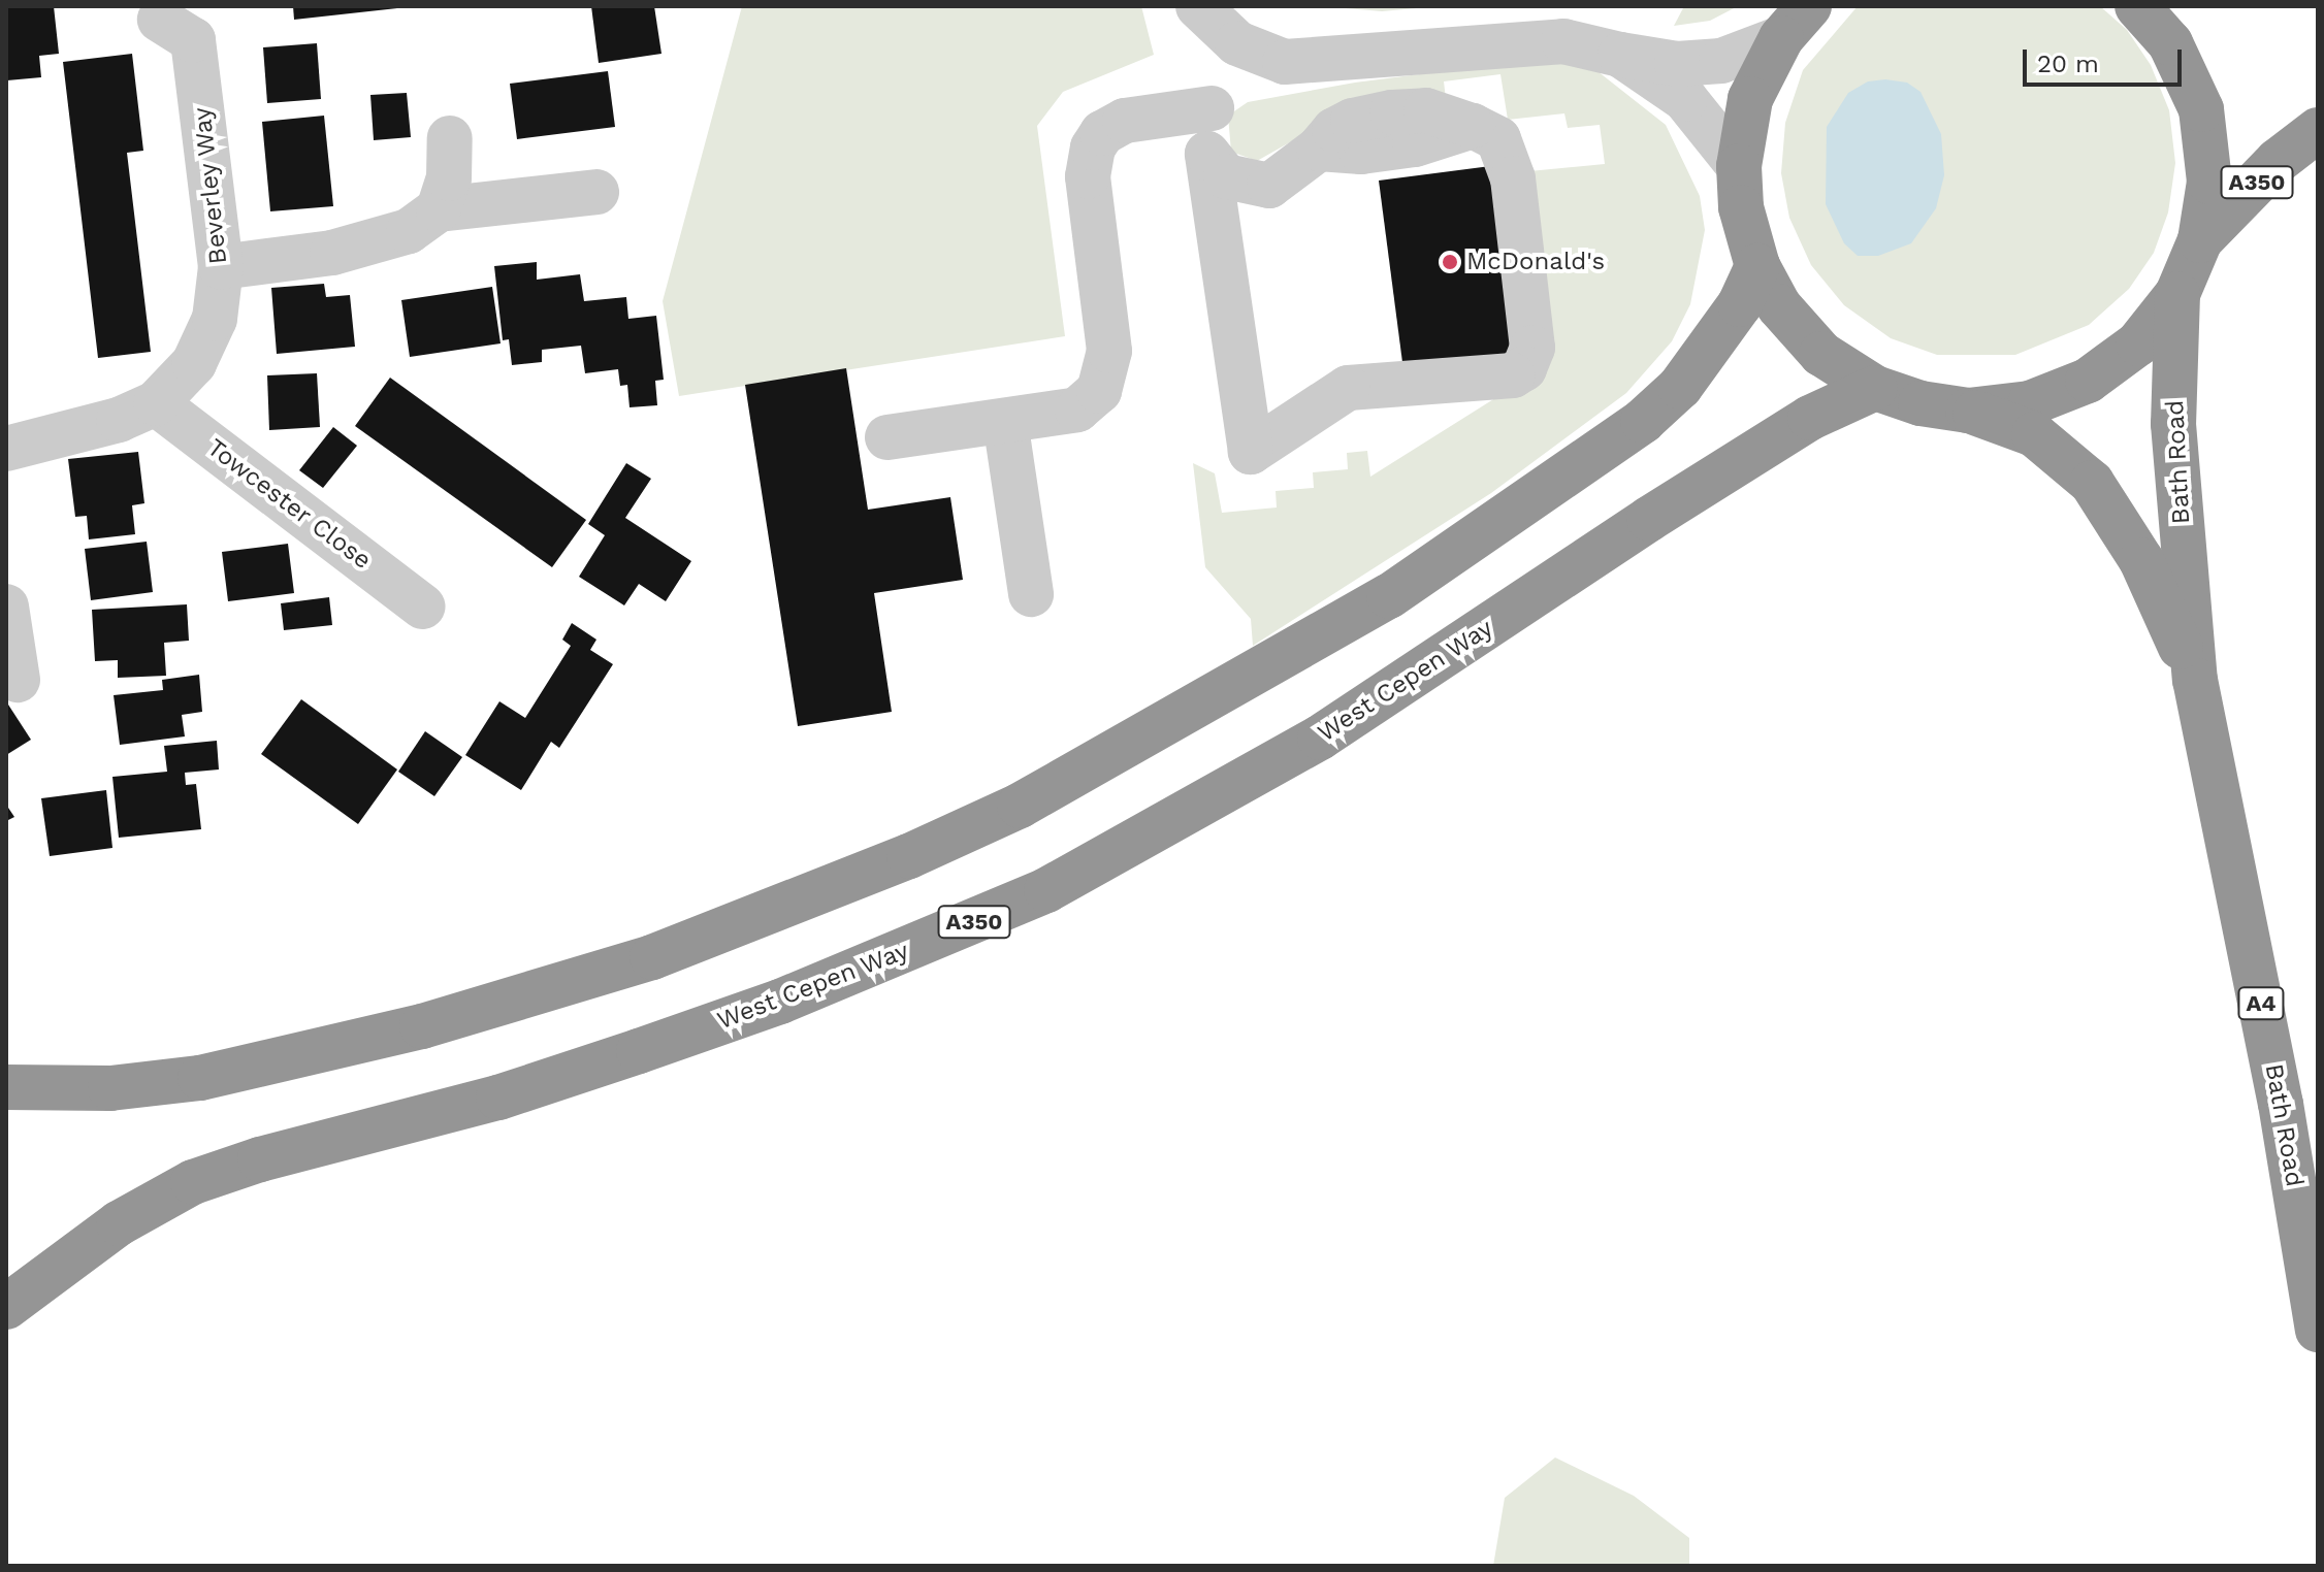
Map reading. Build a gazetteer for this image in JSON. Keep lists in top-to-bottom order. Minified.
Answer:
{"streets":{"highway":["A350","Bath Road","West Cepen Way","A4"],"street":["Beverley Way","Towcester Close"]},"crossings":[["Beverley Way","Towcester Close"]],"places":["McDonald's"],"scale_bar":"20 m"}
